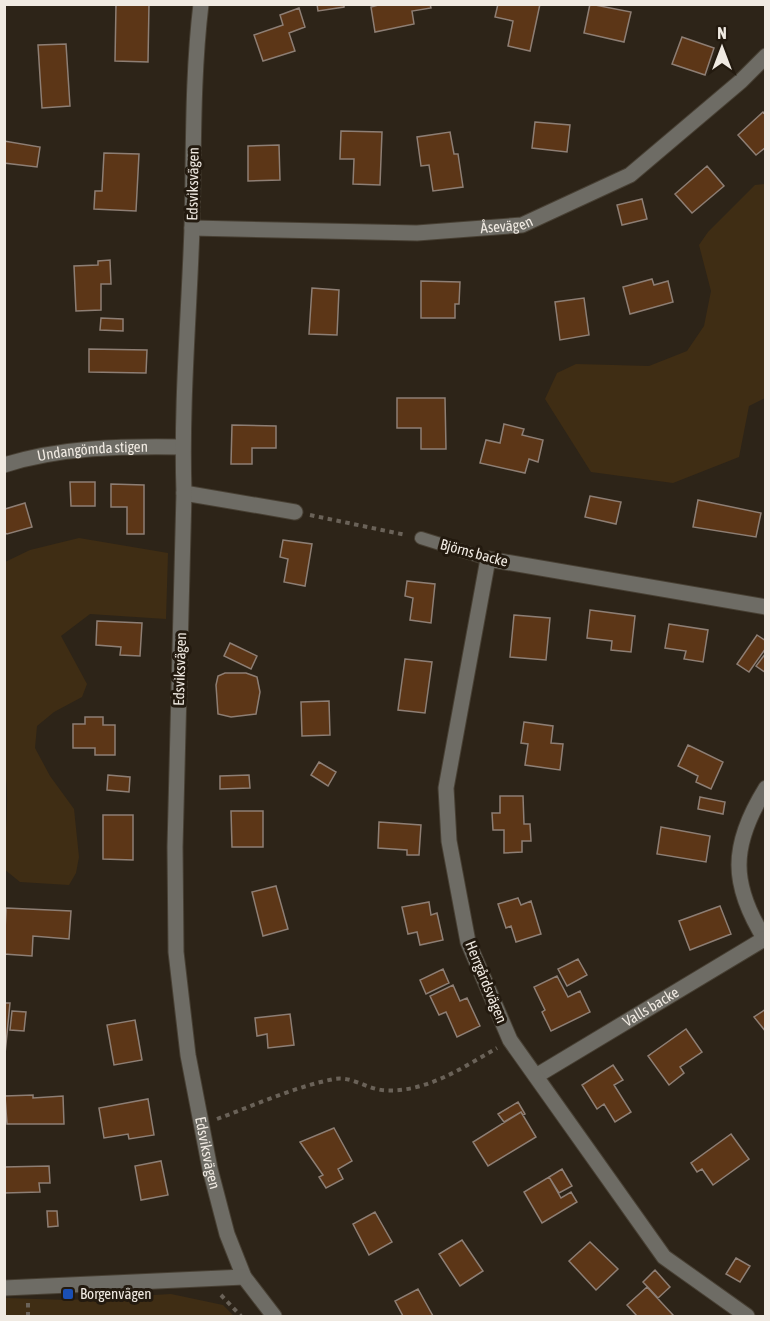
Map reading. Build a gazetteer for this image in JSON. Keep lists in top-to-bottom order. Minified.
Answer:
{"streets":{"street":["Edsviksvägen","Åsevägen","Undangömda stigen","Björns backe","Herrgårdsvägen","Valls backe"]},"crossings":[["Edsviksvägen","Åsevägen"],["Edsviksvägen","Undangömda stigen"],["Björns backe","Herrgårdsvägen"],["Herrgårdsvägen","Valls backe"]],"places":{"transit":["Borgenvägen"]},"north":"top"}
